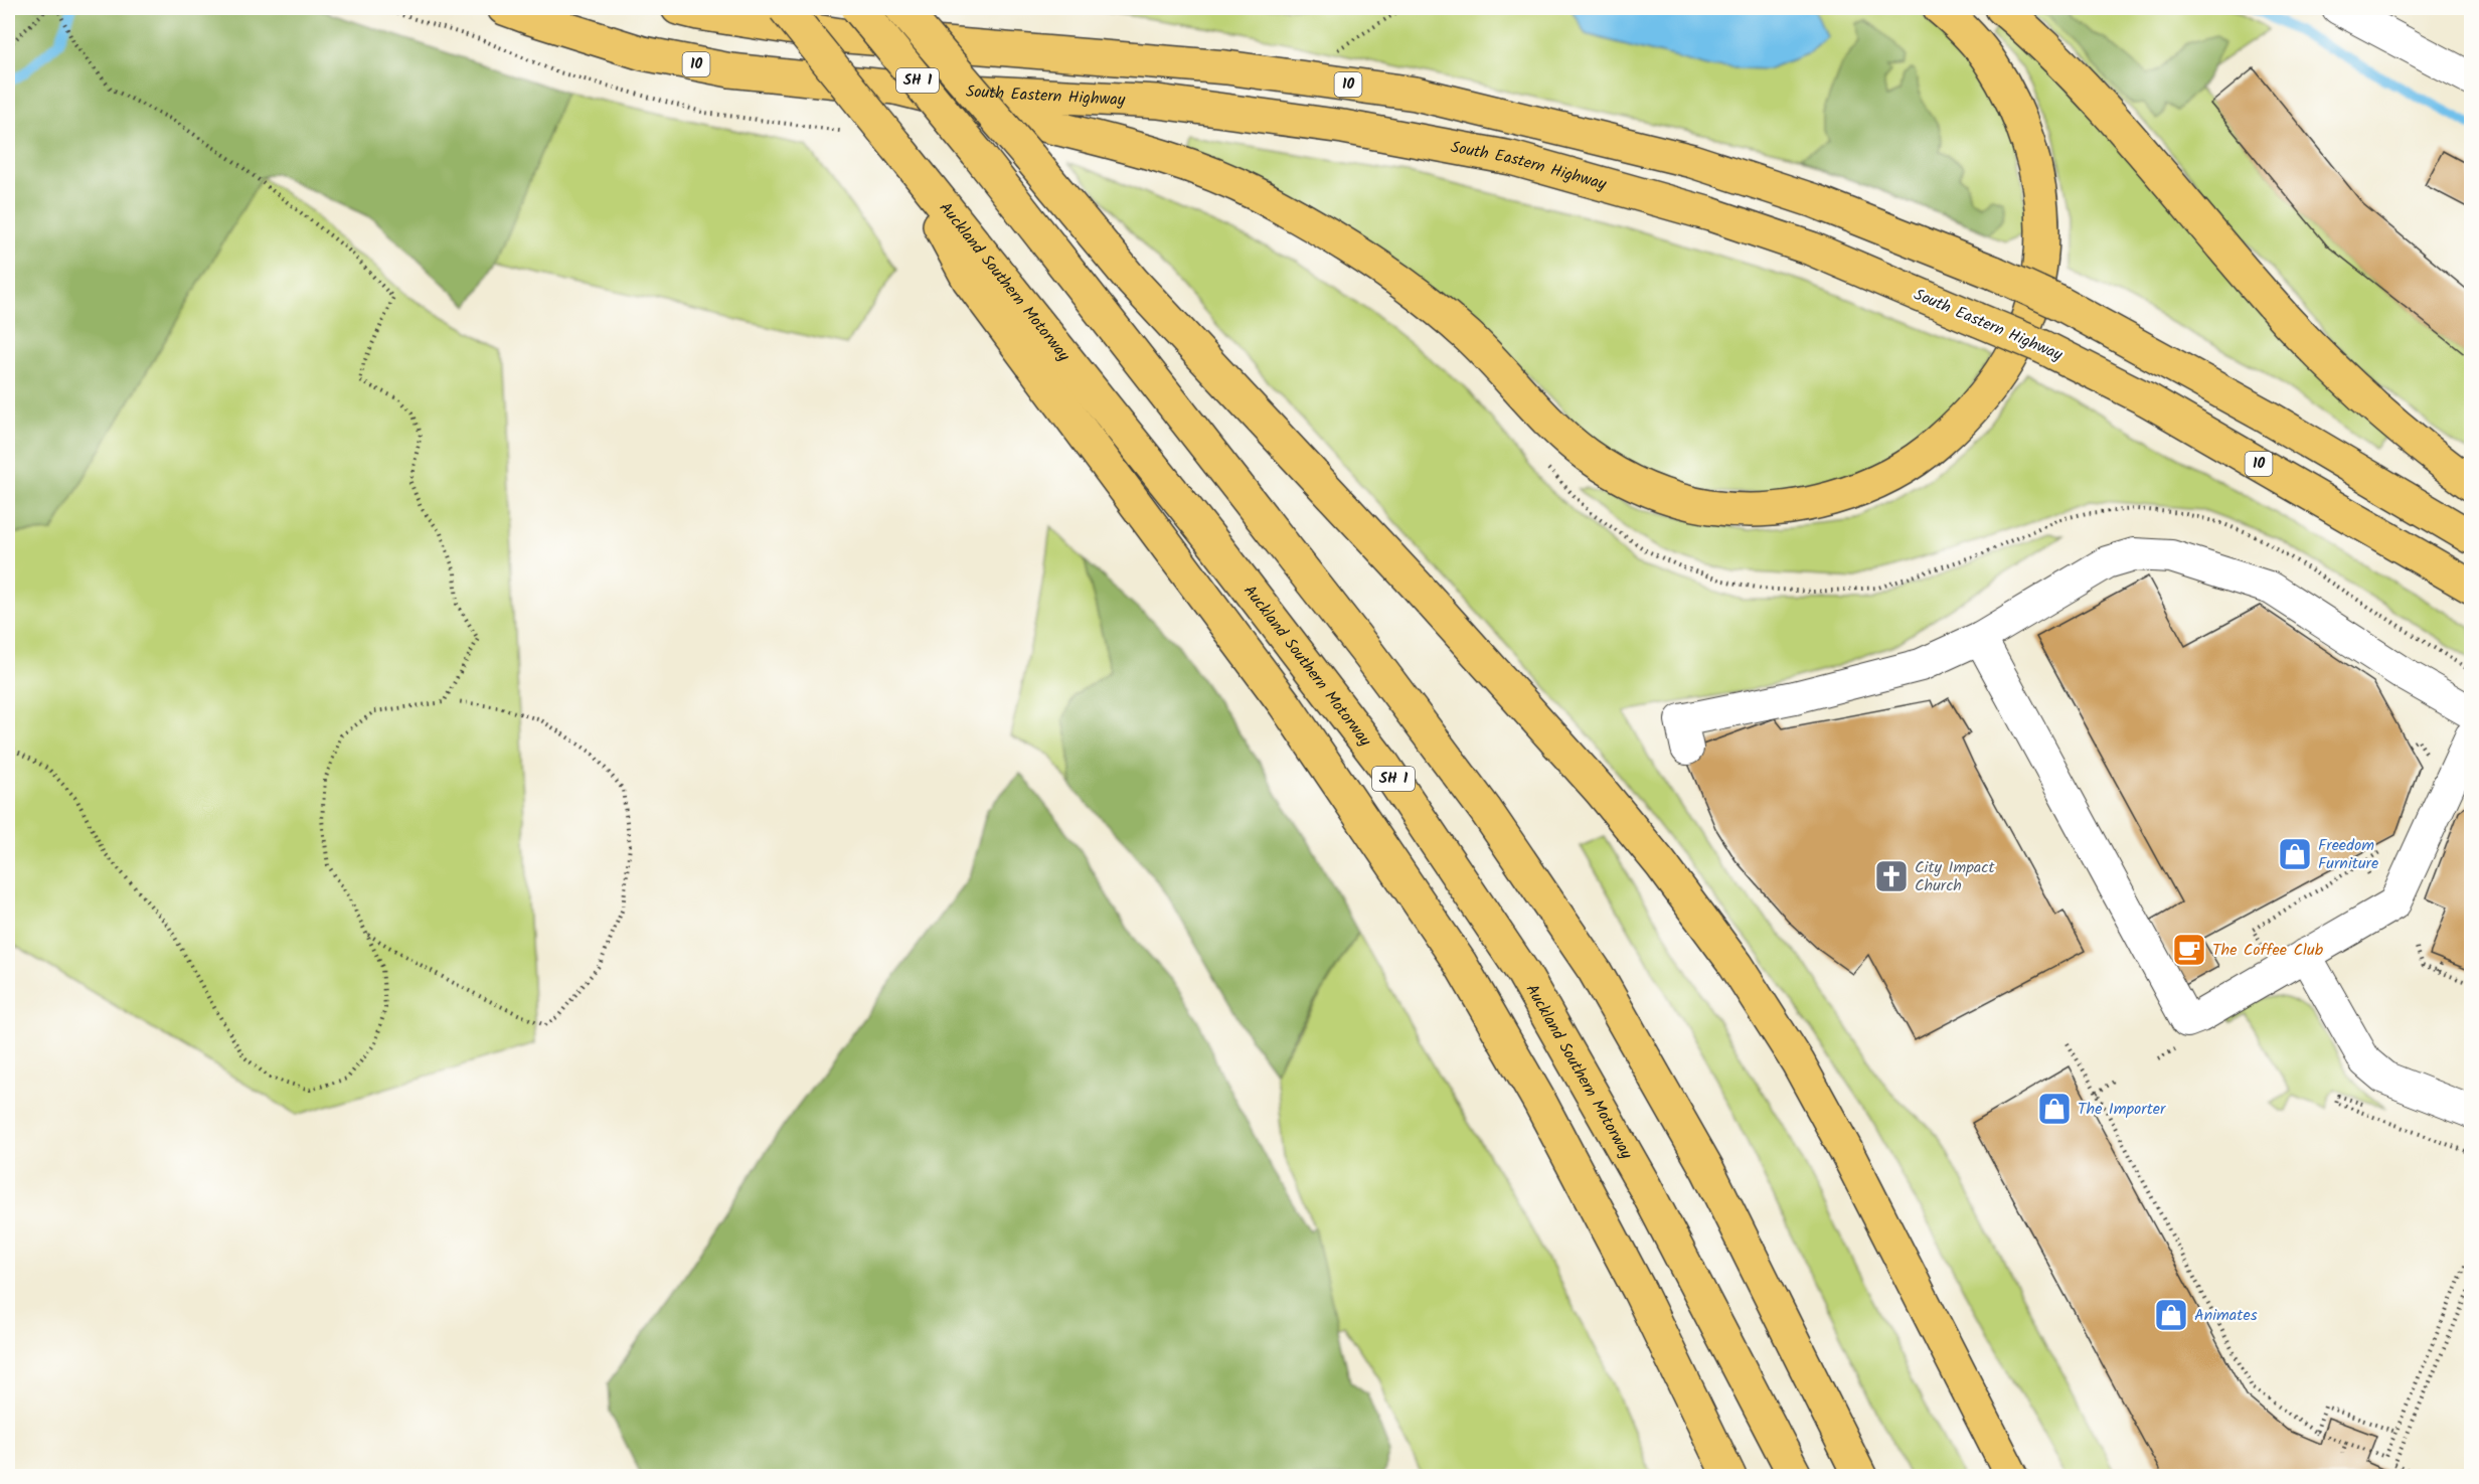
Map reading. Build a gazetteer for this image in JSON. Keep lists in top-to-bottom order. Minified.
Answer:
{"streets":{"main road":["10","SH 1","South Eastern Highway","Auckland Southern Motorway"]},"places":{"shop":["Freedom Furniture","The Importer","Animates"],"church":["City Impact Church"],"cafe":["The Coffee Club"]}}
